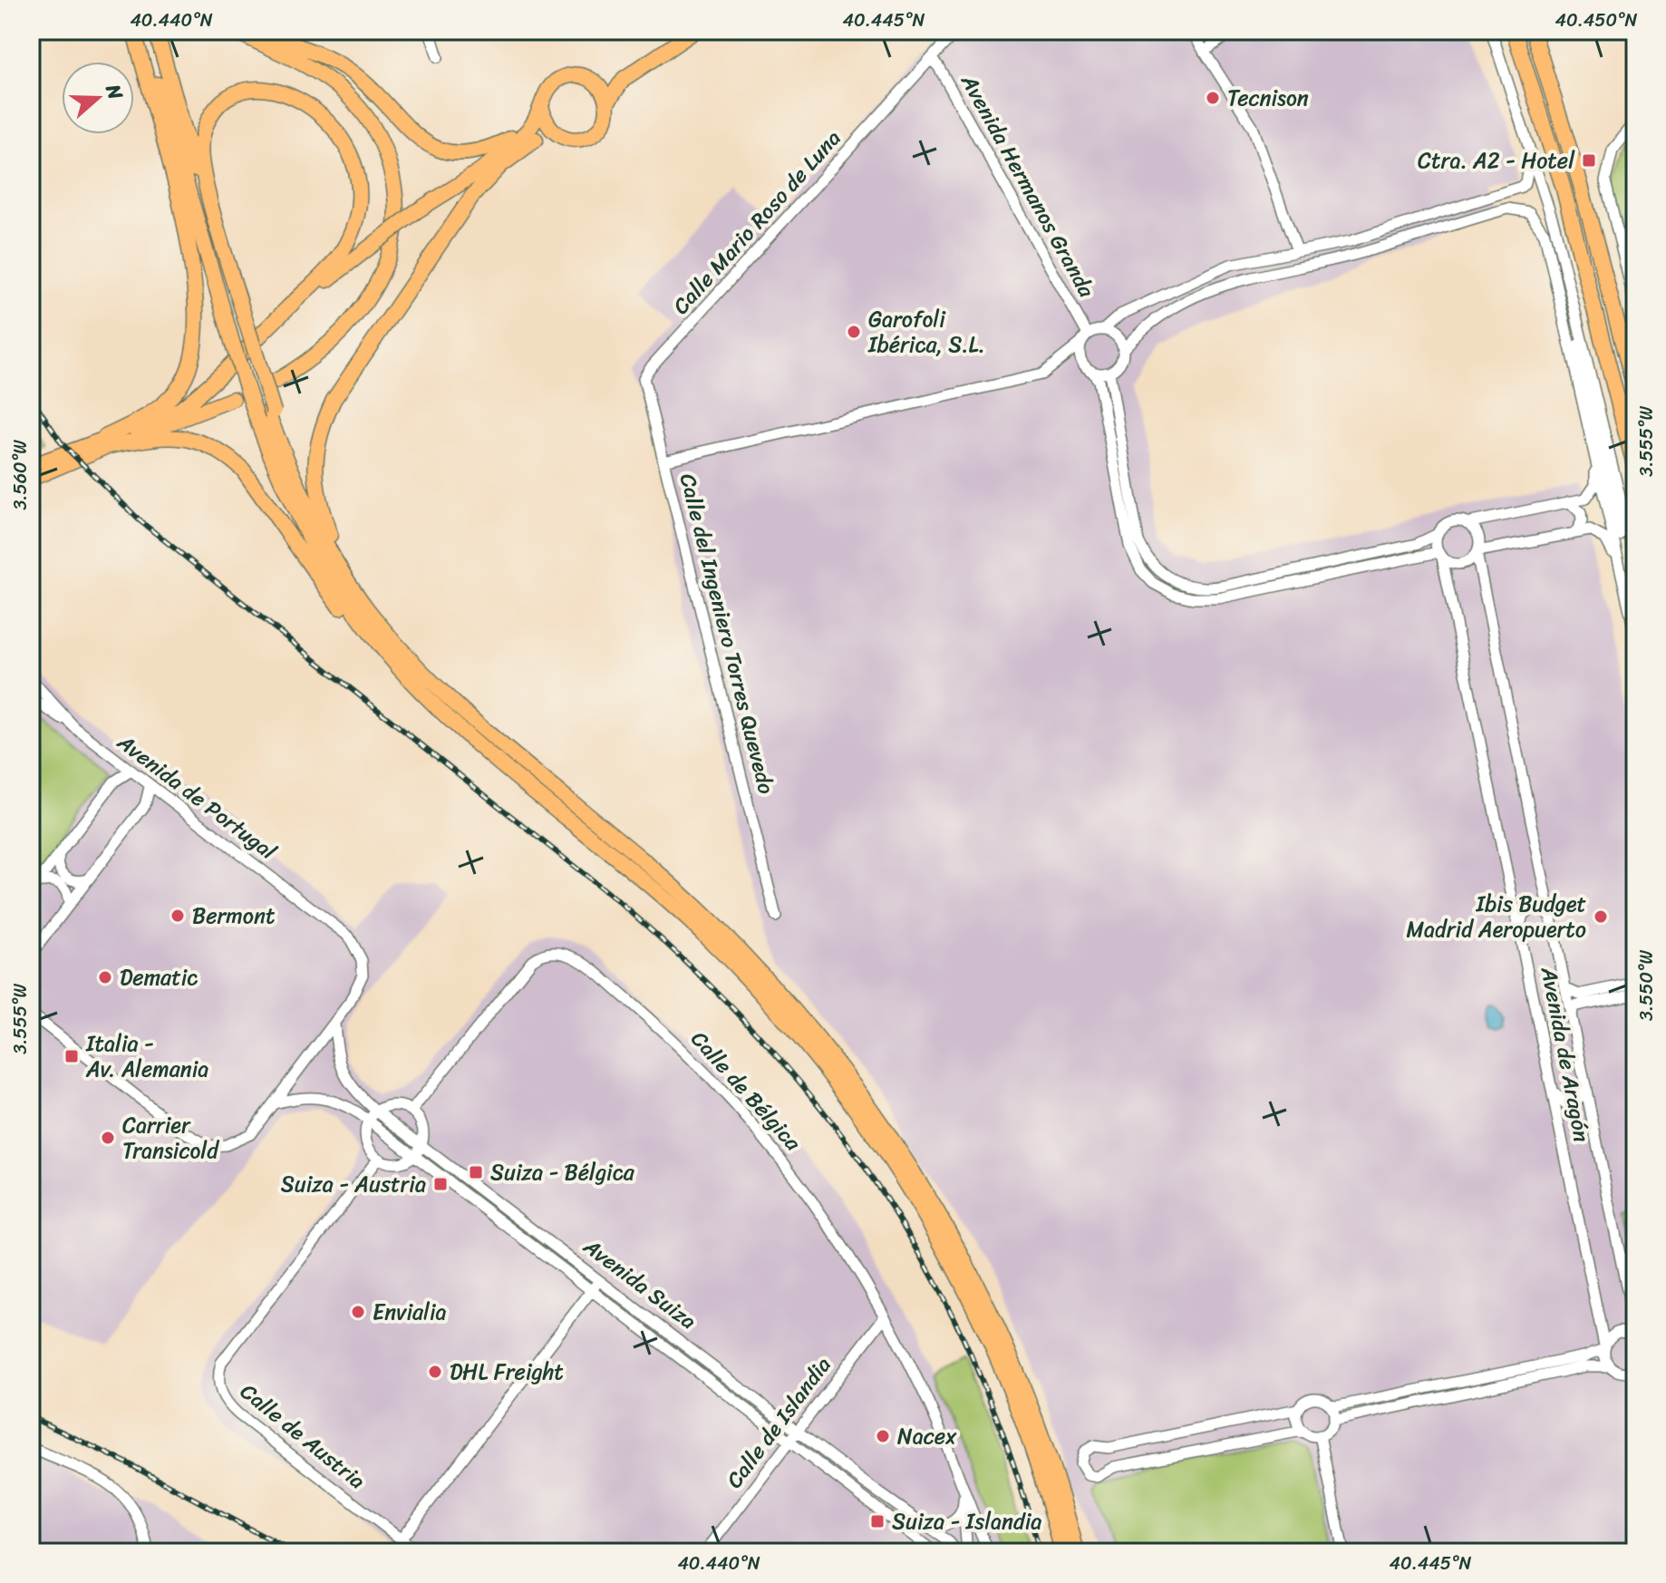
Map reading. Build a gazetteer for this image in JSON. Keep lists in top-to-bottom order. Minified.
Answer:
{"streets":{"street":["Avenida Hermanos Granda","Calle Mario Roso de Luna","Calle del Ingeniero Torres Quevedo","Avenida de Portugal","Avenida de Aragón","Calle de Bélgica","Avenida Suiza","Calle de Islandia","Calle de Austria"]},"crossings":[["Avenida Hermanos Granda","Calle Mario Roso de Luna"],["Avenida Hermanos Granda","Calle del Ingeniero Torres Quevedo"],["Calle Mario Roso de Luna","Calle del Ingeniero Torres Quevedo"],["Avenida de Portugal","Avenida Suiza"],["Calle de Bélgica","Calle de Islandia"],["Avenida Suiza","Calle de Islandia"]],"places":{"other":["Tecnison","Garofoli Ibérica, S.L.","Bermont","Ibis Budget Madrid Aeropuerto","Dematic","Carrier Transicold","Envialia","DHL Freight","Nacex"],"transit":["Ctra. A2 - Hotel","Italia - Av. Alemania","Suiza - Bélgica","Suiza - Austria","Suiza - Islandia"]},"north":"right","coordinates":["40.440°N","40.445°N","40.450°N","3.555°W","3.560°W","3.550°W"]}
